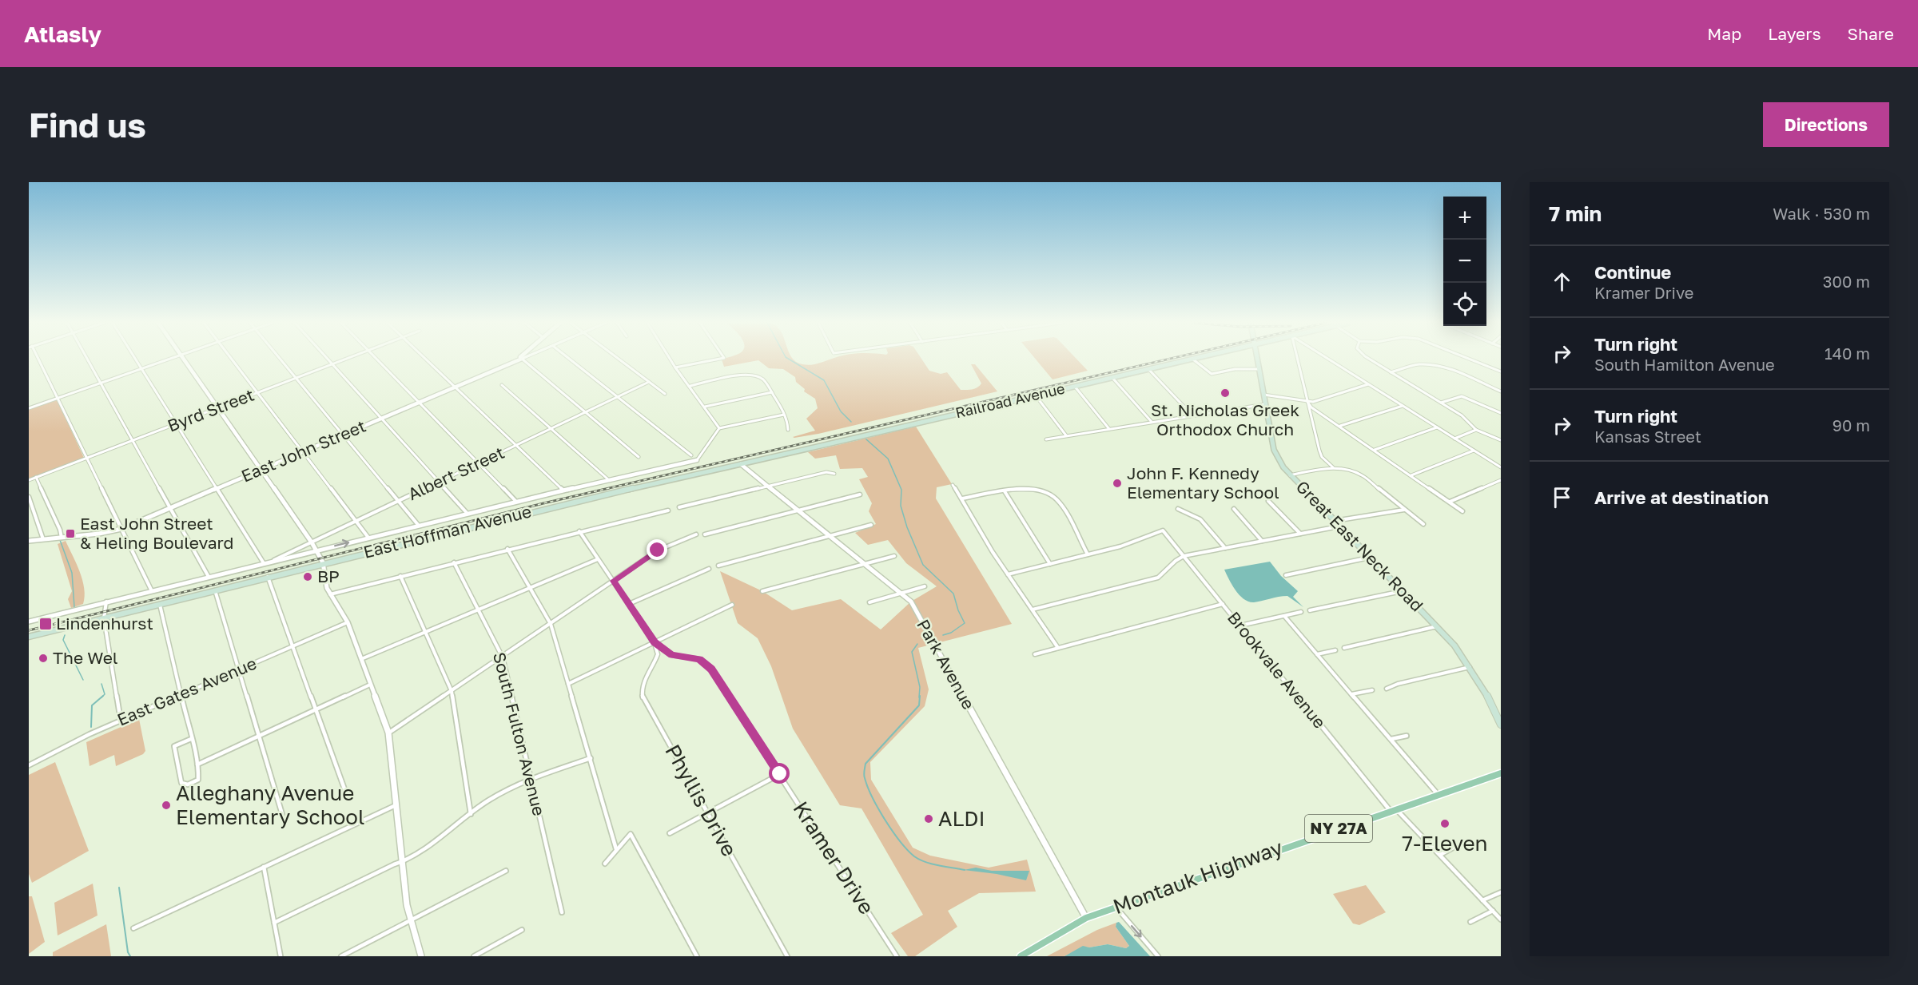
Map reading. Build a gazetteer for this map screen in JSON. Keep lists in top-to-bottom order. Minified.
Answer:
{"streets":{"main road":["Railroad Avenue","East Hoffman Avenue","Great East Neck Road","NY 27A","Montauk Highway"],"street":["Byrd Street","East John Street","Albert Street","Park Avenue","Brookvale Avenue","East Gates Avenue","South Fulton Avenue","Phyllis Drive","Kramer Drive"]},"crossings":[["Railroad Avenue","East Hoffman Avenue"],["Albert Street","East Hoffman Avenue"],["East Hoffman Avenue","Park Avenue"],["Park Avenue","NY 27A"],["Park Avenue","Montauk Highway"],["Brookvale Avenue","Montauk Highway"],["Phyllis Drive","Kramer Drive"],["NY 27A","Montauk Highway"]],"places":{"other":["St. Nicholas Greek Orthodox Church","John F. Kennedy Elementary School","BP","The Wel","Alleghany Avenue Elementary School","ALDI","7-Eleven"],"transit":["East John Street & Heling Boulevard","Lindenhurst"]},"page":{"header":"Atlasly","nav":["Map","Layers","Share"],"buttons":"Directions","title":"Find us","heading":["7 min","Walk · 530 m"],"map_buttons":["+","−"],"list":[["Continue","Kramer Drive","300 m"],["Turn right","South Hamilton Avenue","140 m"],["Turn right","Kansas Street","90 m"],"Arrive at destination"]}}
